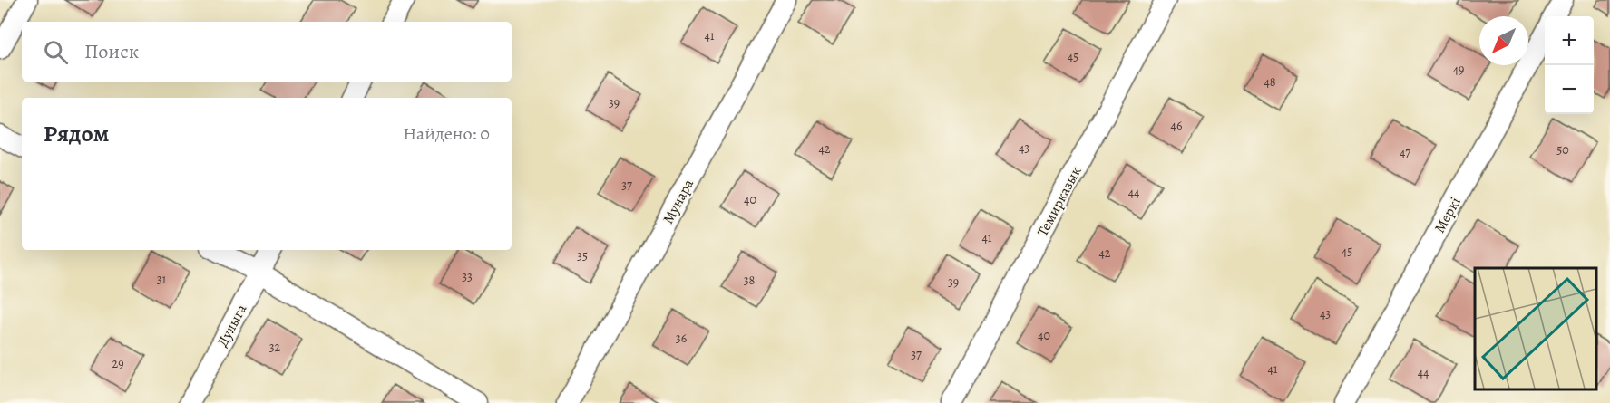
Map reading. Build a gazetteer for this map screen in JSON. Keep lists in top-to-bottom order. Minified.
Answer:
{"streets":{"street":["Мунара","Темирказык","Меркі","Дулыга"]},"house_numbers":["41","45","49","48","39","46","43","42","50","47","37","44","40","41","45","42","35","33","31","38","39","43","40","36","32","37","29","41","44"],"north":"bottom left","page":{"map_buttons":["+","−"],"search":"Поиск","heading":["Рядом","Найдено: 0"]}}
